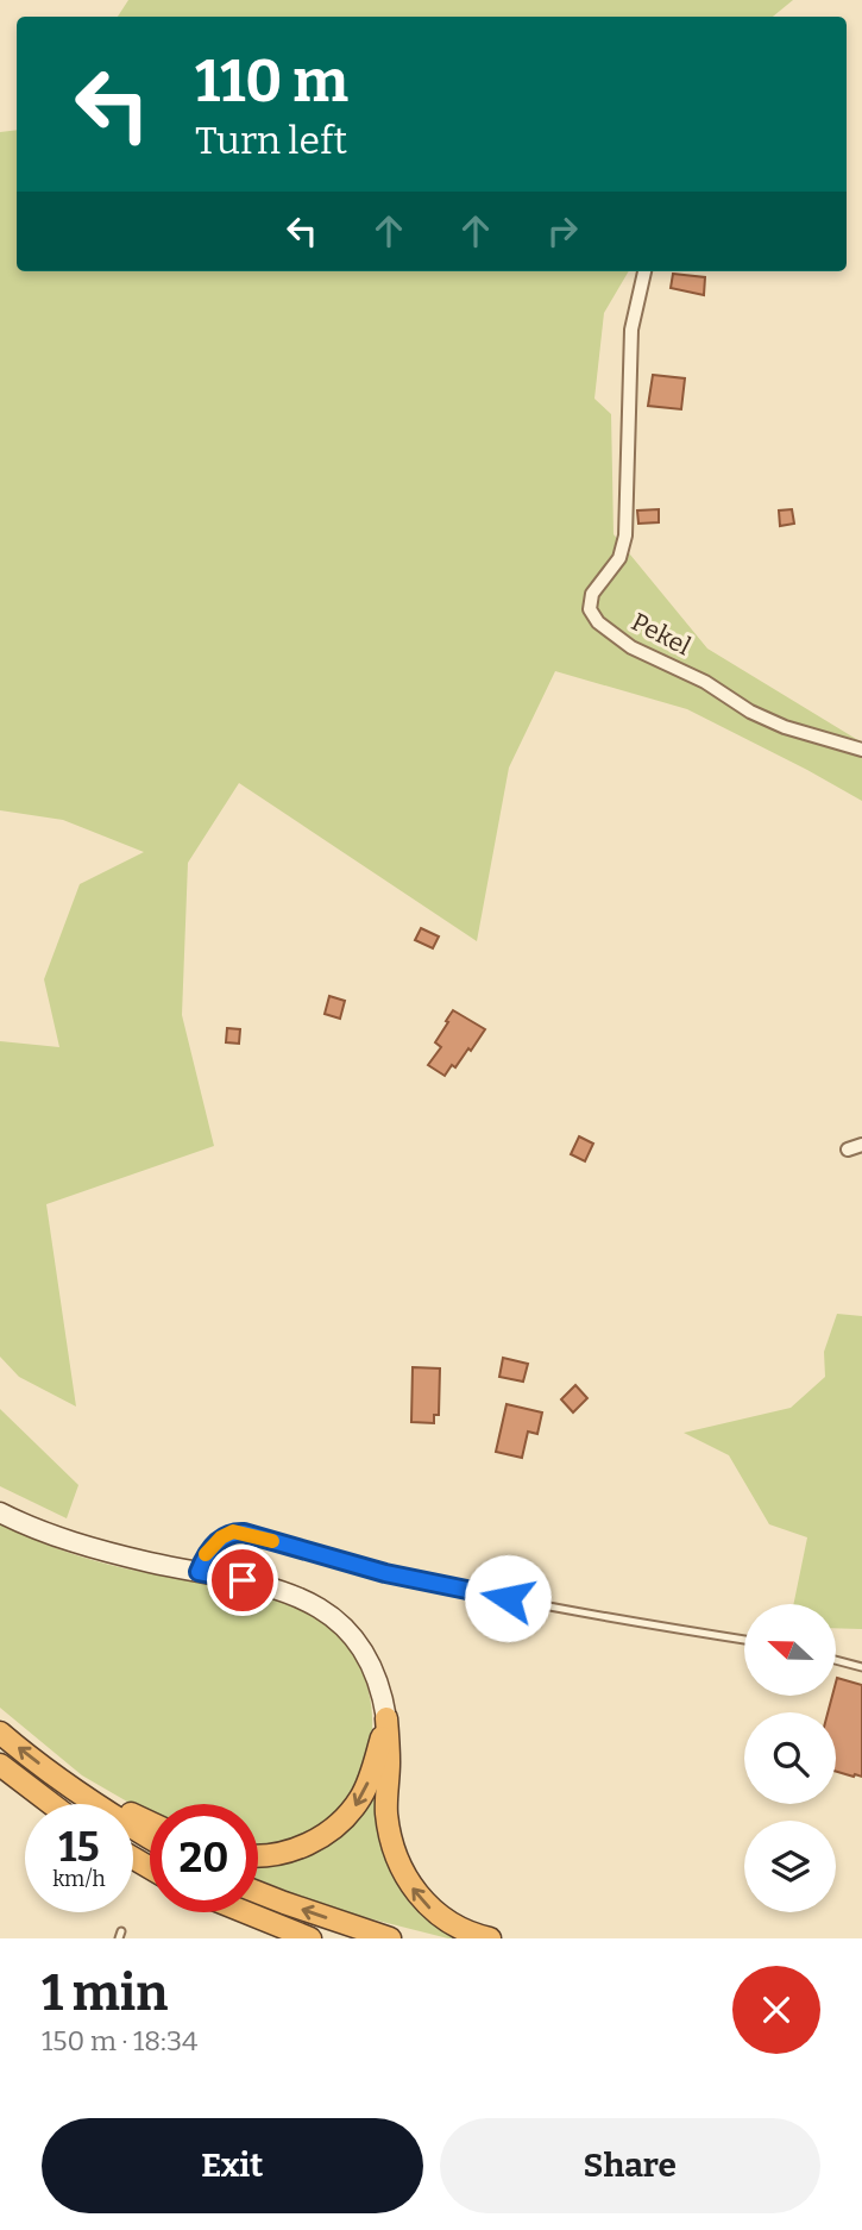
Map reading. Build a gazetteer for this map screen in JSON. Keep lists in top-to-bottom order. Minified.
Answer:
{"streets":{"street":["Pekel"]},"north":"left","page":{"turn":["110 m","Turn left"],"speed":"15 km/h","limit":"20","heading":["1 min","150 m · 18:34"],"buttons":["Exit","Share"]}}
